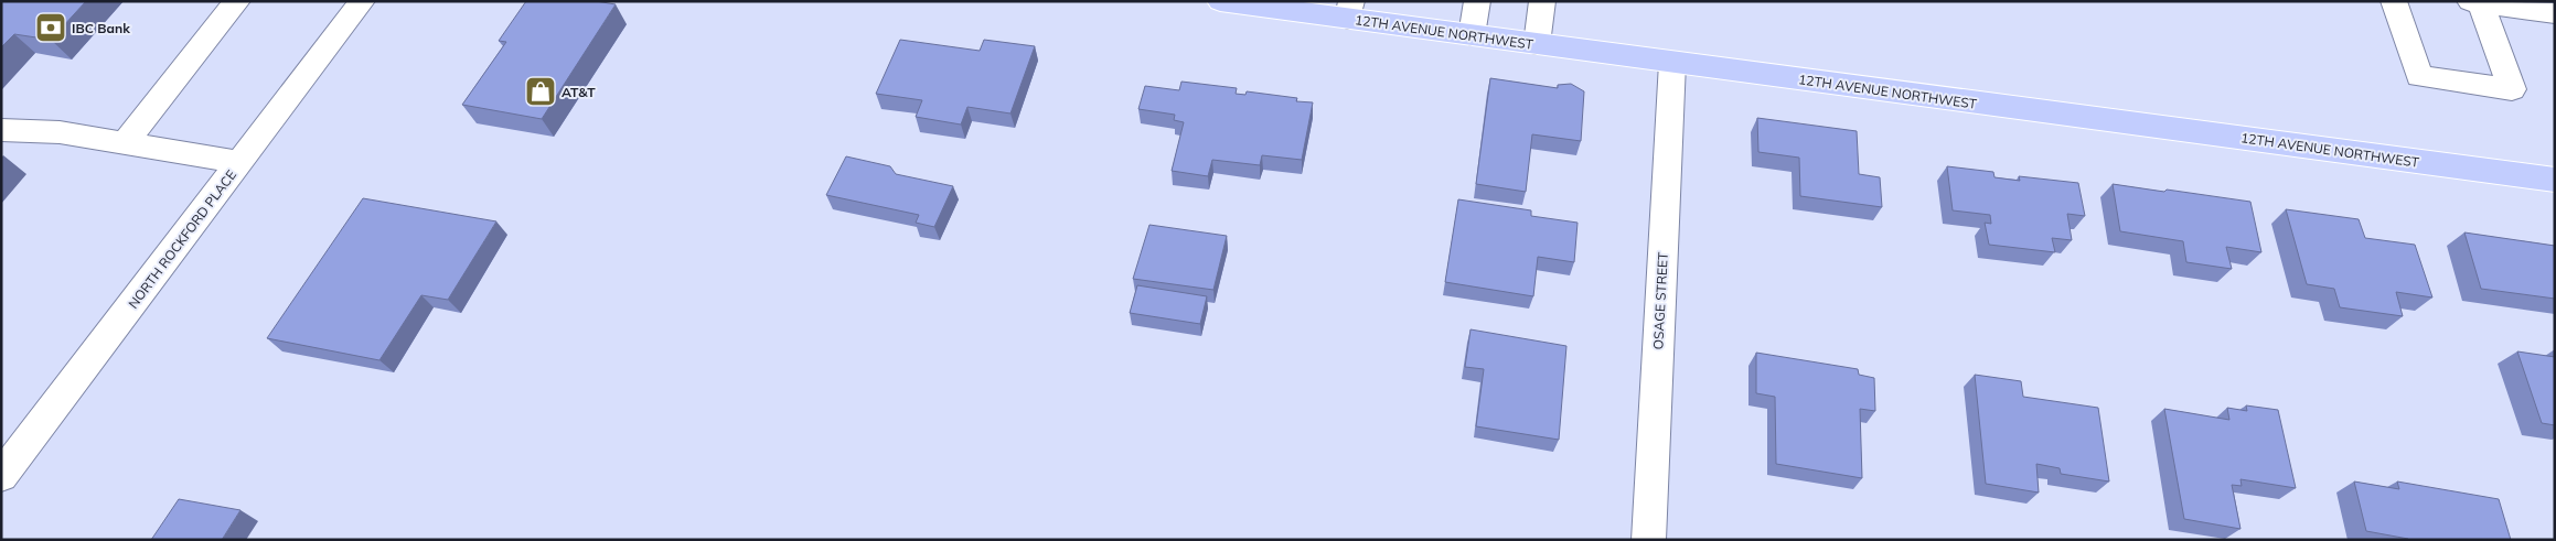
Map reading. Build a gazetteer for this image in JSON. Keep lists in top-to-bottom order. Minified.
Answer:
{"streets":{"main road":["12TH AVENUE NORTHWEST"],"street":["NORTH ROCKFORD PLACE","OSAGE STREET"]},"crossings":[["12TH AVENUE NORTHWEST","OSAGE STREET"]],"places":{"bank":["IBC Bank"],"shop":["AT&T"]}}
